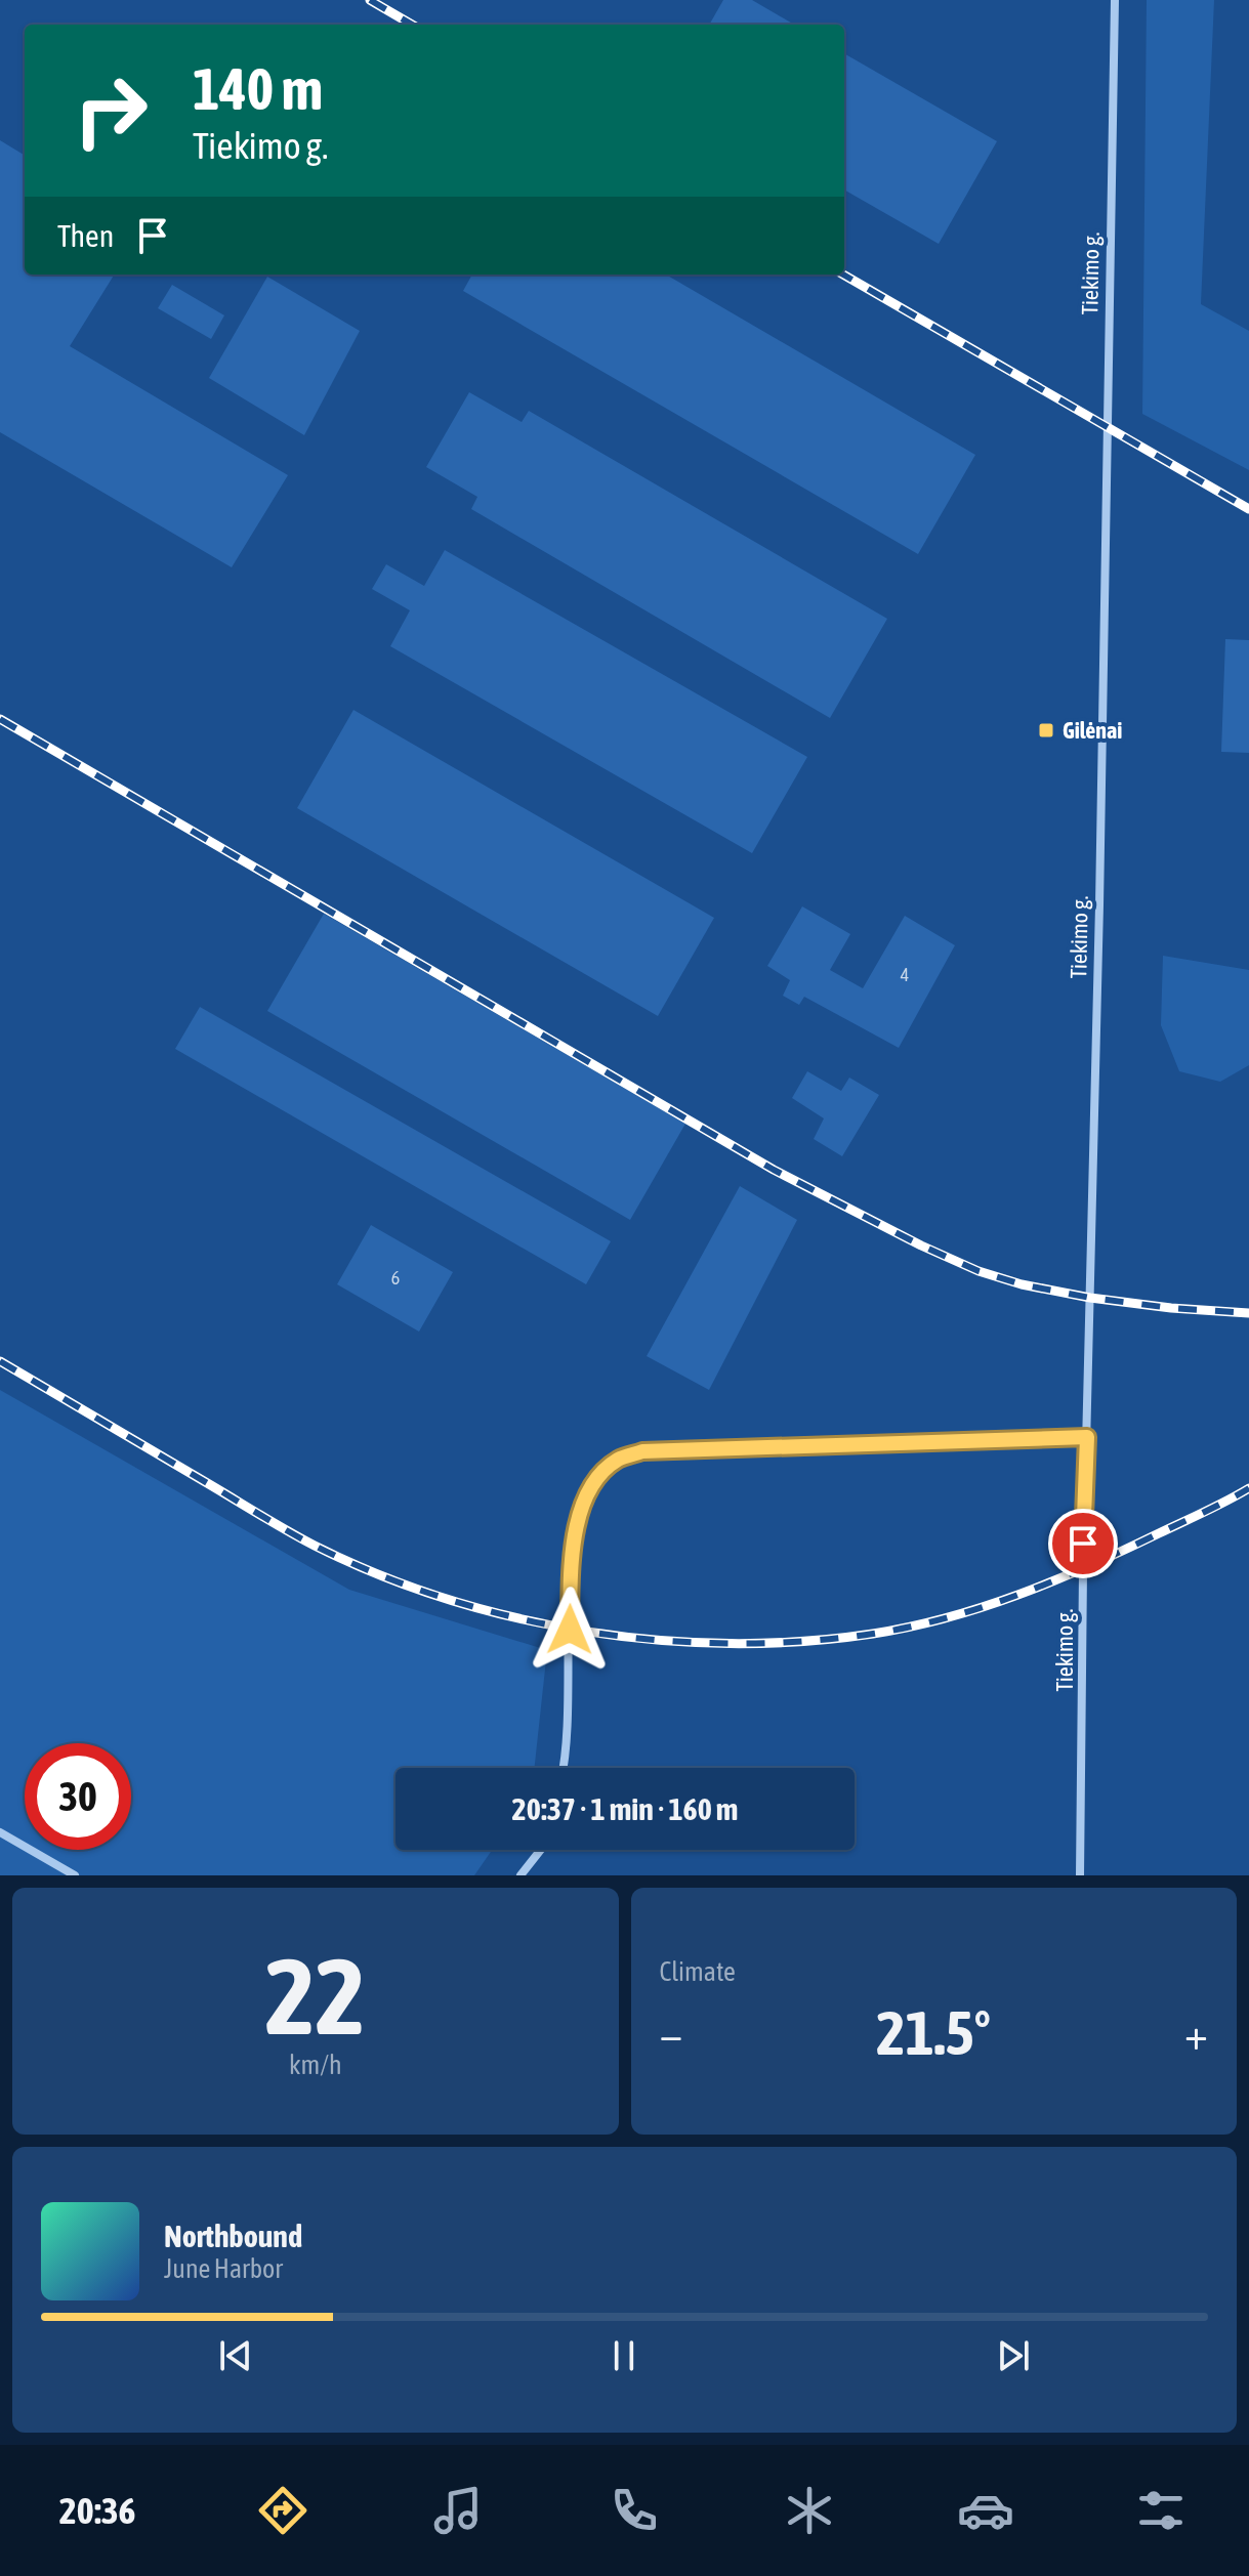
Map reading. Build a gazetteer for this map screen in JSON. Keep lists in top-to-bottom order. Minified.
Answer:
{"streets":{"street":["Tiekimo g."]},"places":{"transit":["Gilėnai"]},"house_numbers":["4","6"],"page":{"turn":["140 m","Tiekimo g."],"then":"Then","limit":"30","trip":"20:37 · 1 min · 160 m","tile":[["22","km/h"],"Climate"],"heat":["−","21.5°","+"],"song":["Northbound","June Harbor"],"tabs":"20:36"}}
